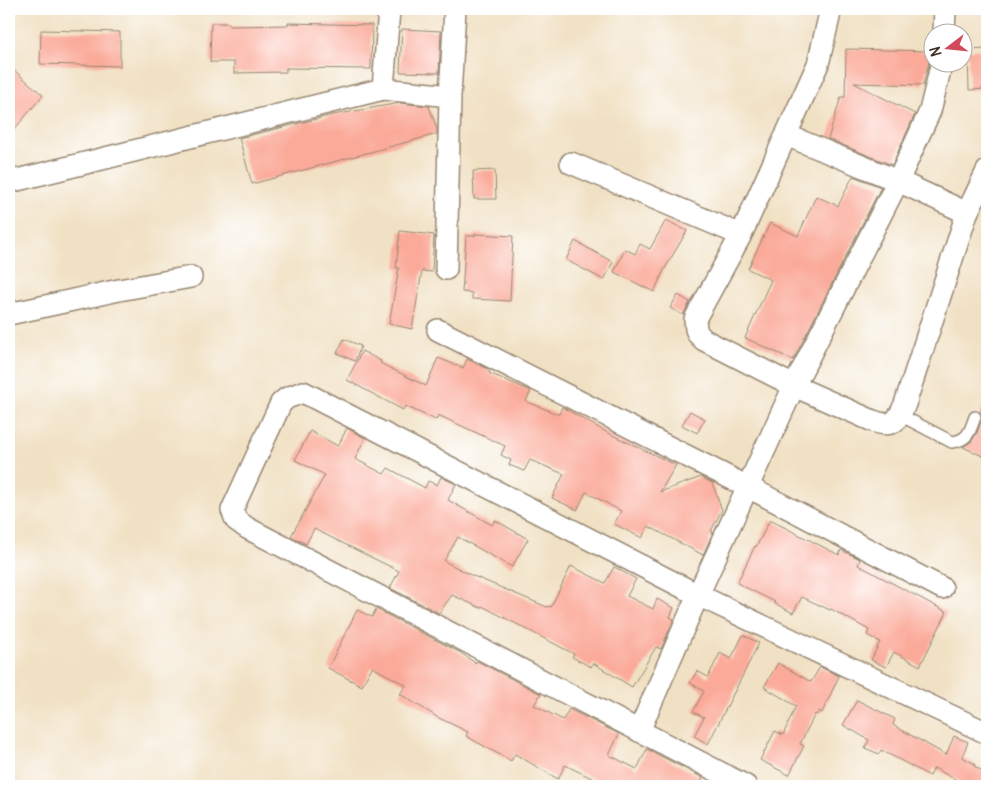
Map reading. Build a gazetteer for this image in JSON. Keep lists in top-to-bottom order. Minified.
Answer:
{"north":"left"}
